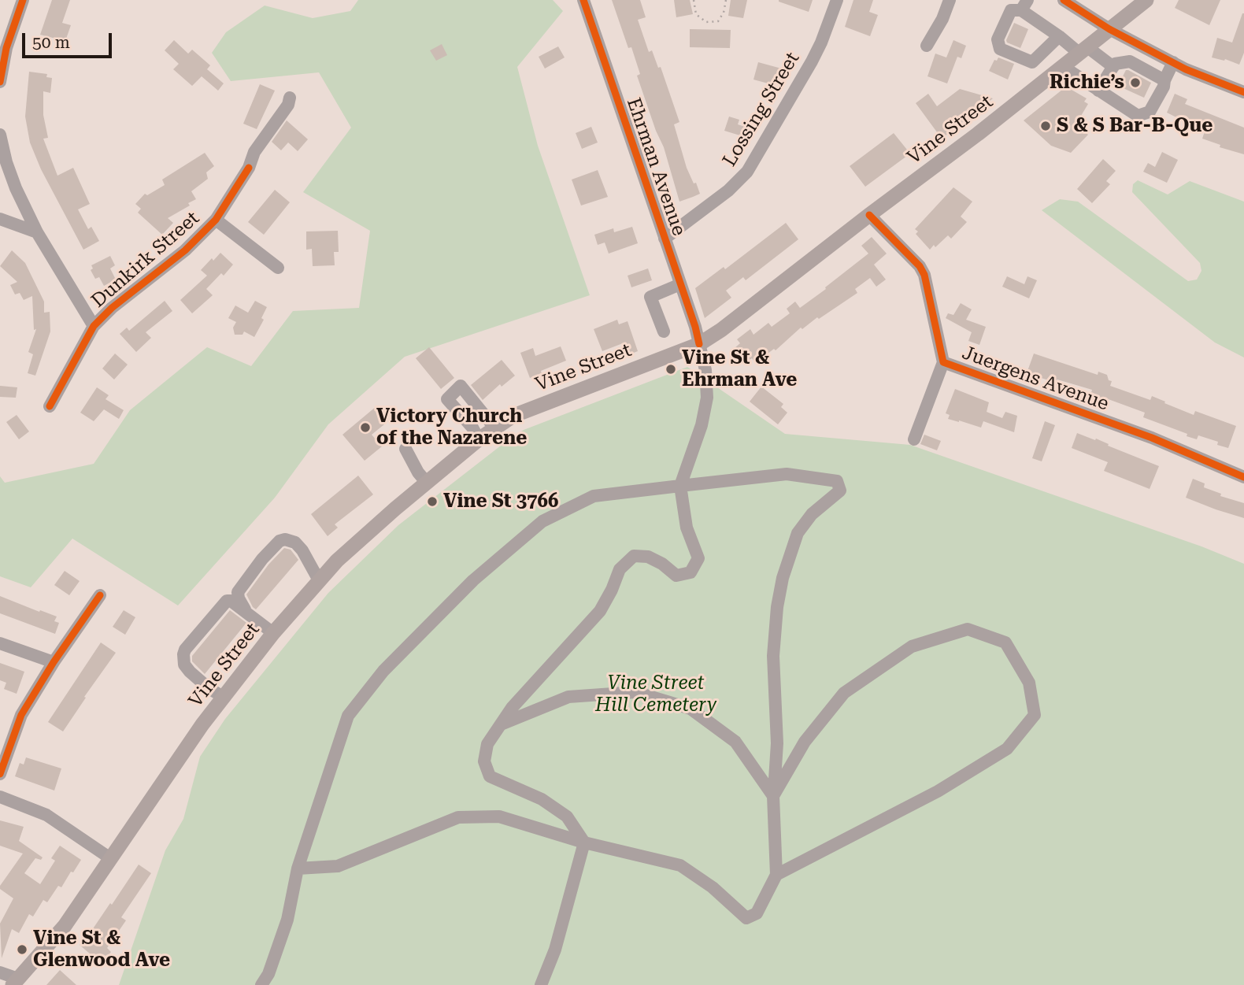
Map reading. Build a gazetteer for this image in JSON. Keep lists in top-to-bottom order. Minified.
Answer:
{"streets":{"main road":["Vine Street"],"street":["Lossing Street","Ehrman Avenue","Dunkirk Street","Juergens Avenue"]},"crossings":[["Lossing Street","Ehrman Avenue"],["Vine Street","Ehrman Avenue"],["Vine Street","Juergens Avenue"]],"parks":["Vine Street Hill Cemetery"],"places":["Richie’s","S & S Bar-B-Que","Vine St & Ehrman Ave","Victory Church of the Nazarene","Vine St 3766","Vine St & Glenwood Ave"],"scale_bar":"50 m"}
